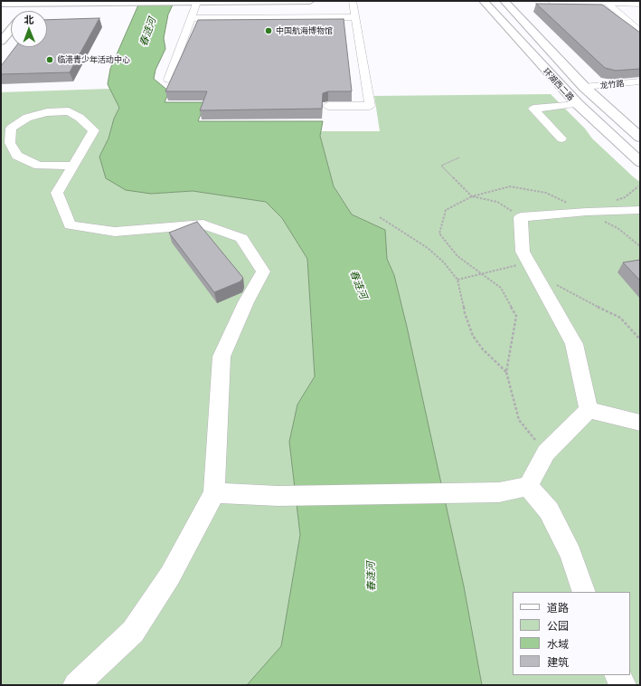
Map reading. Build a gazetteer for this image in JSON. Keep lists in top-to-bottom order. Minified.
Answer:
{"streets":{"main road":["环湖西二路"],"street":["龙竹路"]},"crossings":[["环湖西二路","龙竹路"]],"water":["春涟河"],"places":["中国航海博物馆","临港青少年活动中心"],"legend":["道路","公园","水域","建筑"],"north":"top"}
